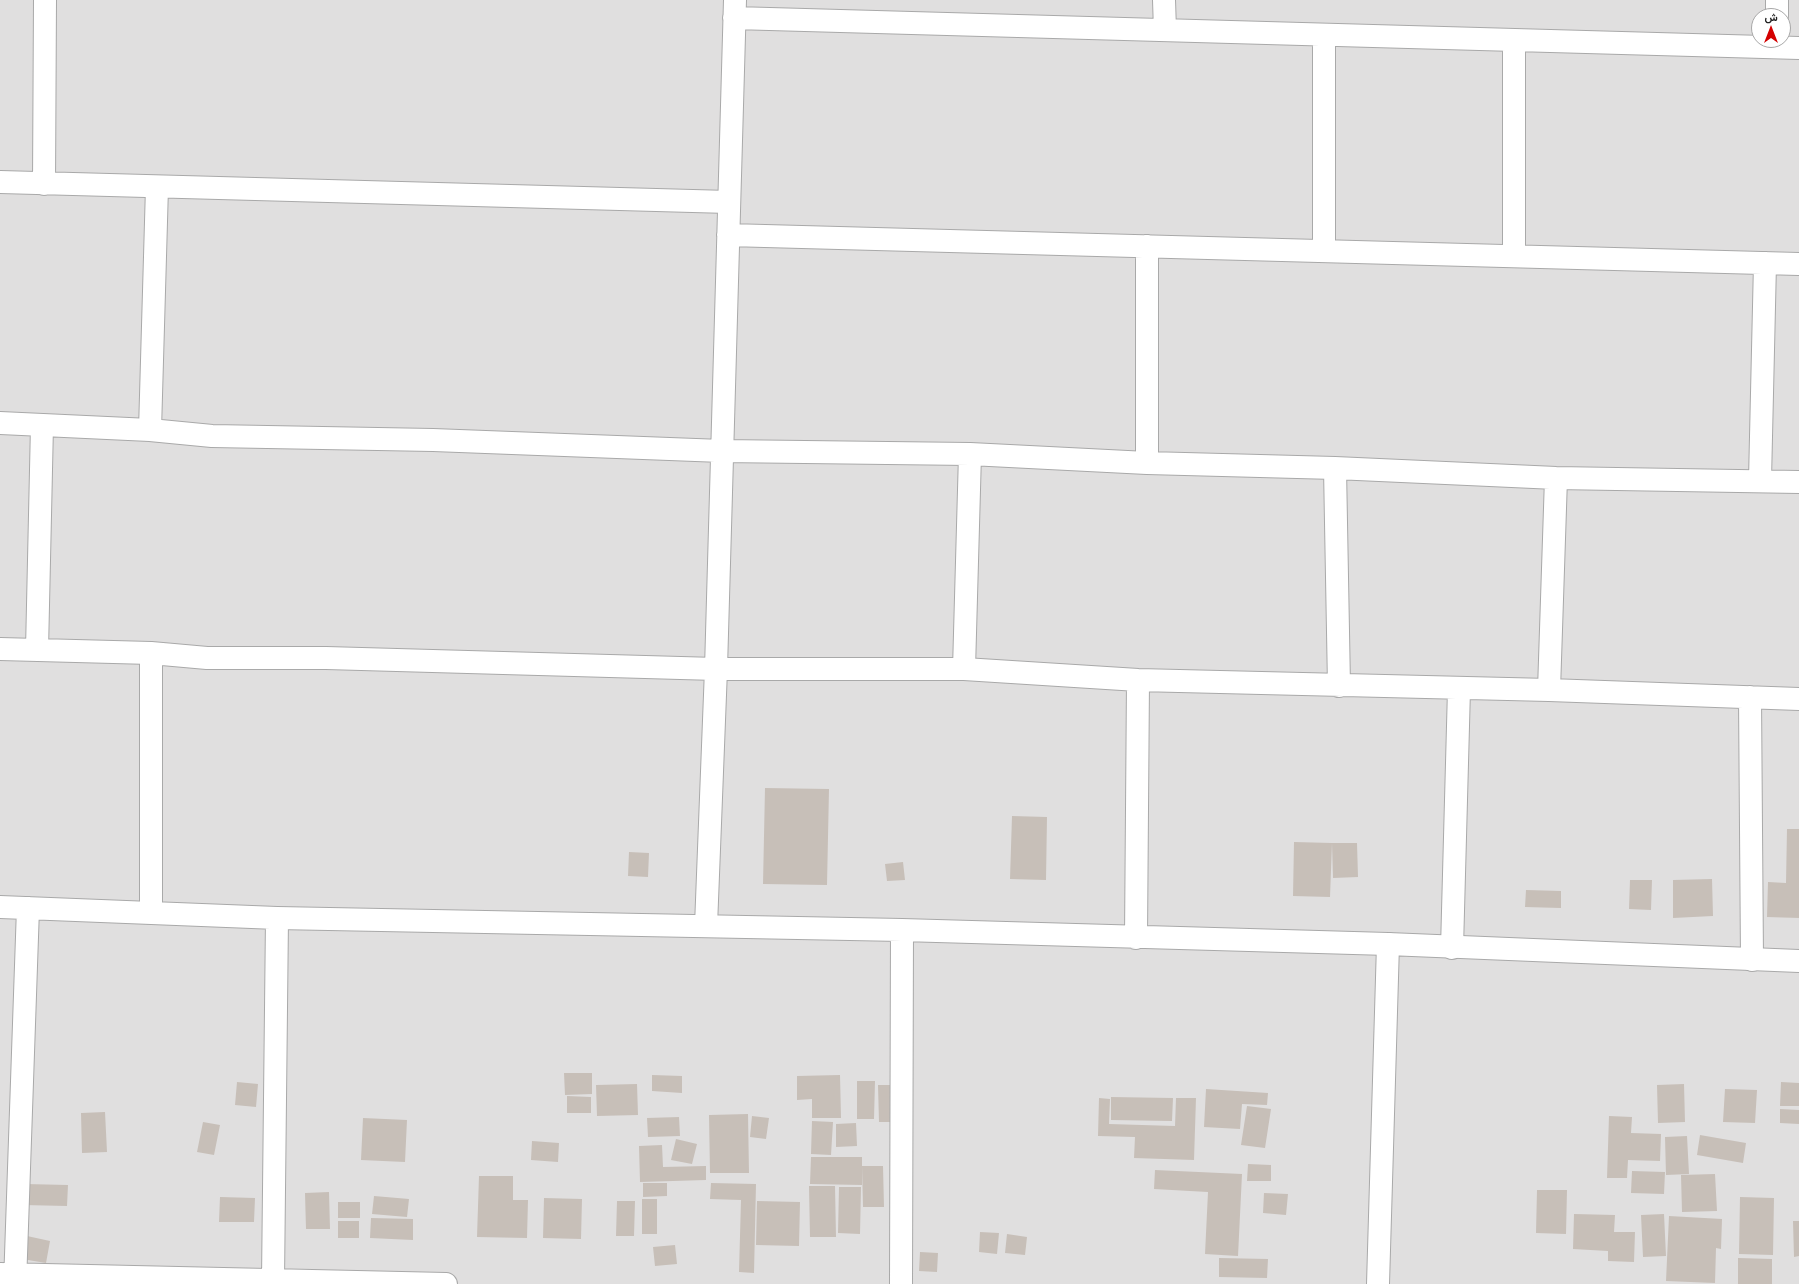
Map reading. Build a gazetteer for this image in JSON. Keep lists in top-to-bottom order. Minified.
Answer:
{"north":"top"}
